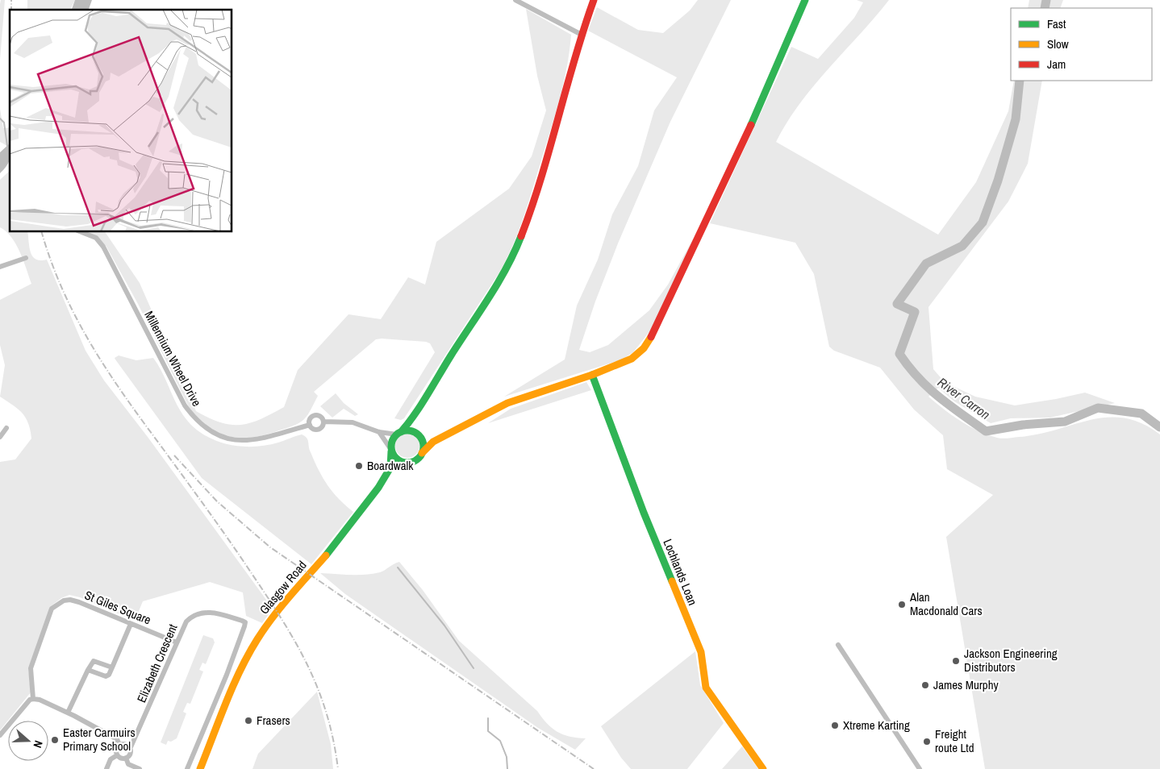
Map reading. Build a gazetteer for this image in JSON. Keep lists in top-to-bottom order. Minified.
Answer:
{"streets":{"main road":["Lochlands Loan","Glasgow Road"],"street":["Millennium Wheel Drive","St Giles Square","Elizabeth Crescent"]},"crossings":[["St Giles Square","Elizabeth Crescent"]],"water":["River Carron"],"places":["Boardwalk","Alan Macdonald Cars","Jackson Engineering Distributors","James Murphy","Frasers","Xtreme Karting","Easter Carmuirs Primary School","Freight route Ltd"],"legend":["Fast","Slow","Jam"],"north":"right"}
